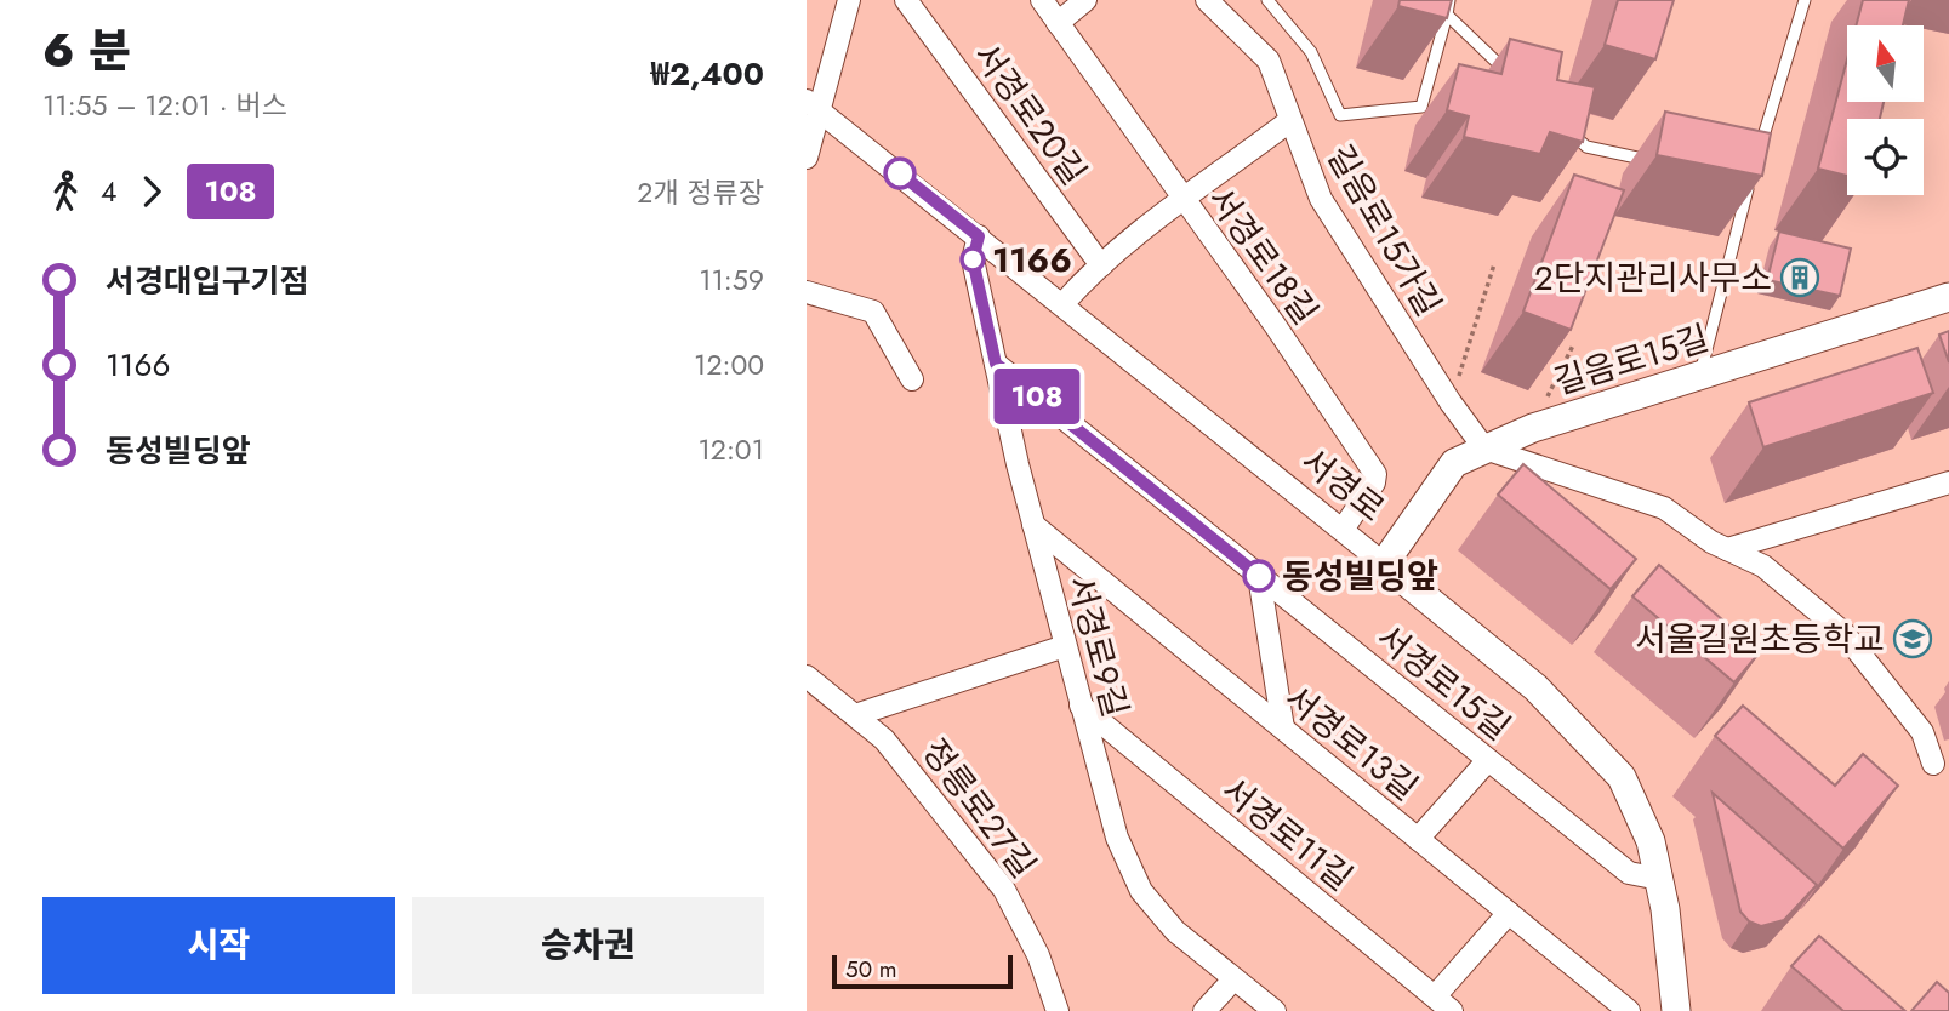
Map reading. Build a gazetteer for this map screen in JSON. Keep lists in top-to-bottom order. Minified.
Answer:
{"streets":{"street":["서경로20길","길음로15가길","서경로18길","길음로15길","서경로","서경로9길","서경로15길","서경로13길","정릉로27길","서경로11길"]},"crossings":[["길음로15가길","길음로15길"],["서경로18길","서경로"],["길음로15길","서경로"],["서경로","서경로9길"],["서경로","서경로15길"],["서경로9길","서경로15길"],["서경로9길","서경로13길"],["서경로9길","서경로11길"]],"places":{"other":["1166","동성빌딩앞"],"building":["2단지관리사무소"],"school or university":["서울길원초등학교"]},"lines":["bus line 108"],"scale_bar":"50 m","north":"top","page":{"heading":["6 분","11:55 – 12:01 · 버스","₩2,400"],"on_map":"108","legs":["4","108","2개 정류장"],"list":[{"name":"서경대입구기점","value":"11:59"},{"name":"1166","value":"12:00"},{"name":"동성빌딩앞","value":"12:01"}],"buttons":["시작","승차권"],"scale":"50 m"}}
